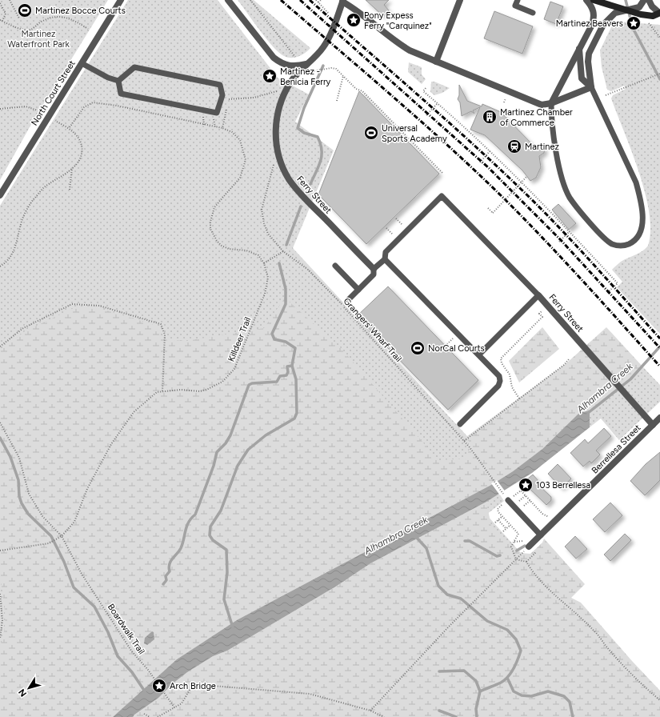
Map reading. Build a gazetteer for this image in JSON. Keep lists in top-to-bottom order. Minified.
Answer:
{"streets":{"street":["North Court Street","Ferry Street","Berrellesa Street"],"path":["Grangers' Wharf Trail","Killdeer Trail","Boardwalk Trail"]},"crossings":[["Ferry Street","Berrellesa Street"],["Killdeer Trail","Boardwalk Trail"]],"water":["Alhambra Creek"],"parks":["Martinez Waterfront Park"],"places":{"sports":["Martinez Bocce Courts","Universal Sports Academy","NorCal Courts"],"place":["Pony Expess Ferry \"Carquinez\"","Martinez Beavers","Martinez - Benicia Ferry","103 Berrellesa","Arch Bridge"],"building":["Martinez Chamber of Commerce"],"station":["Martinez"]},"north":"bottom left"}
